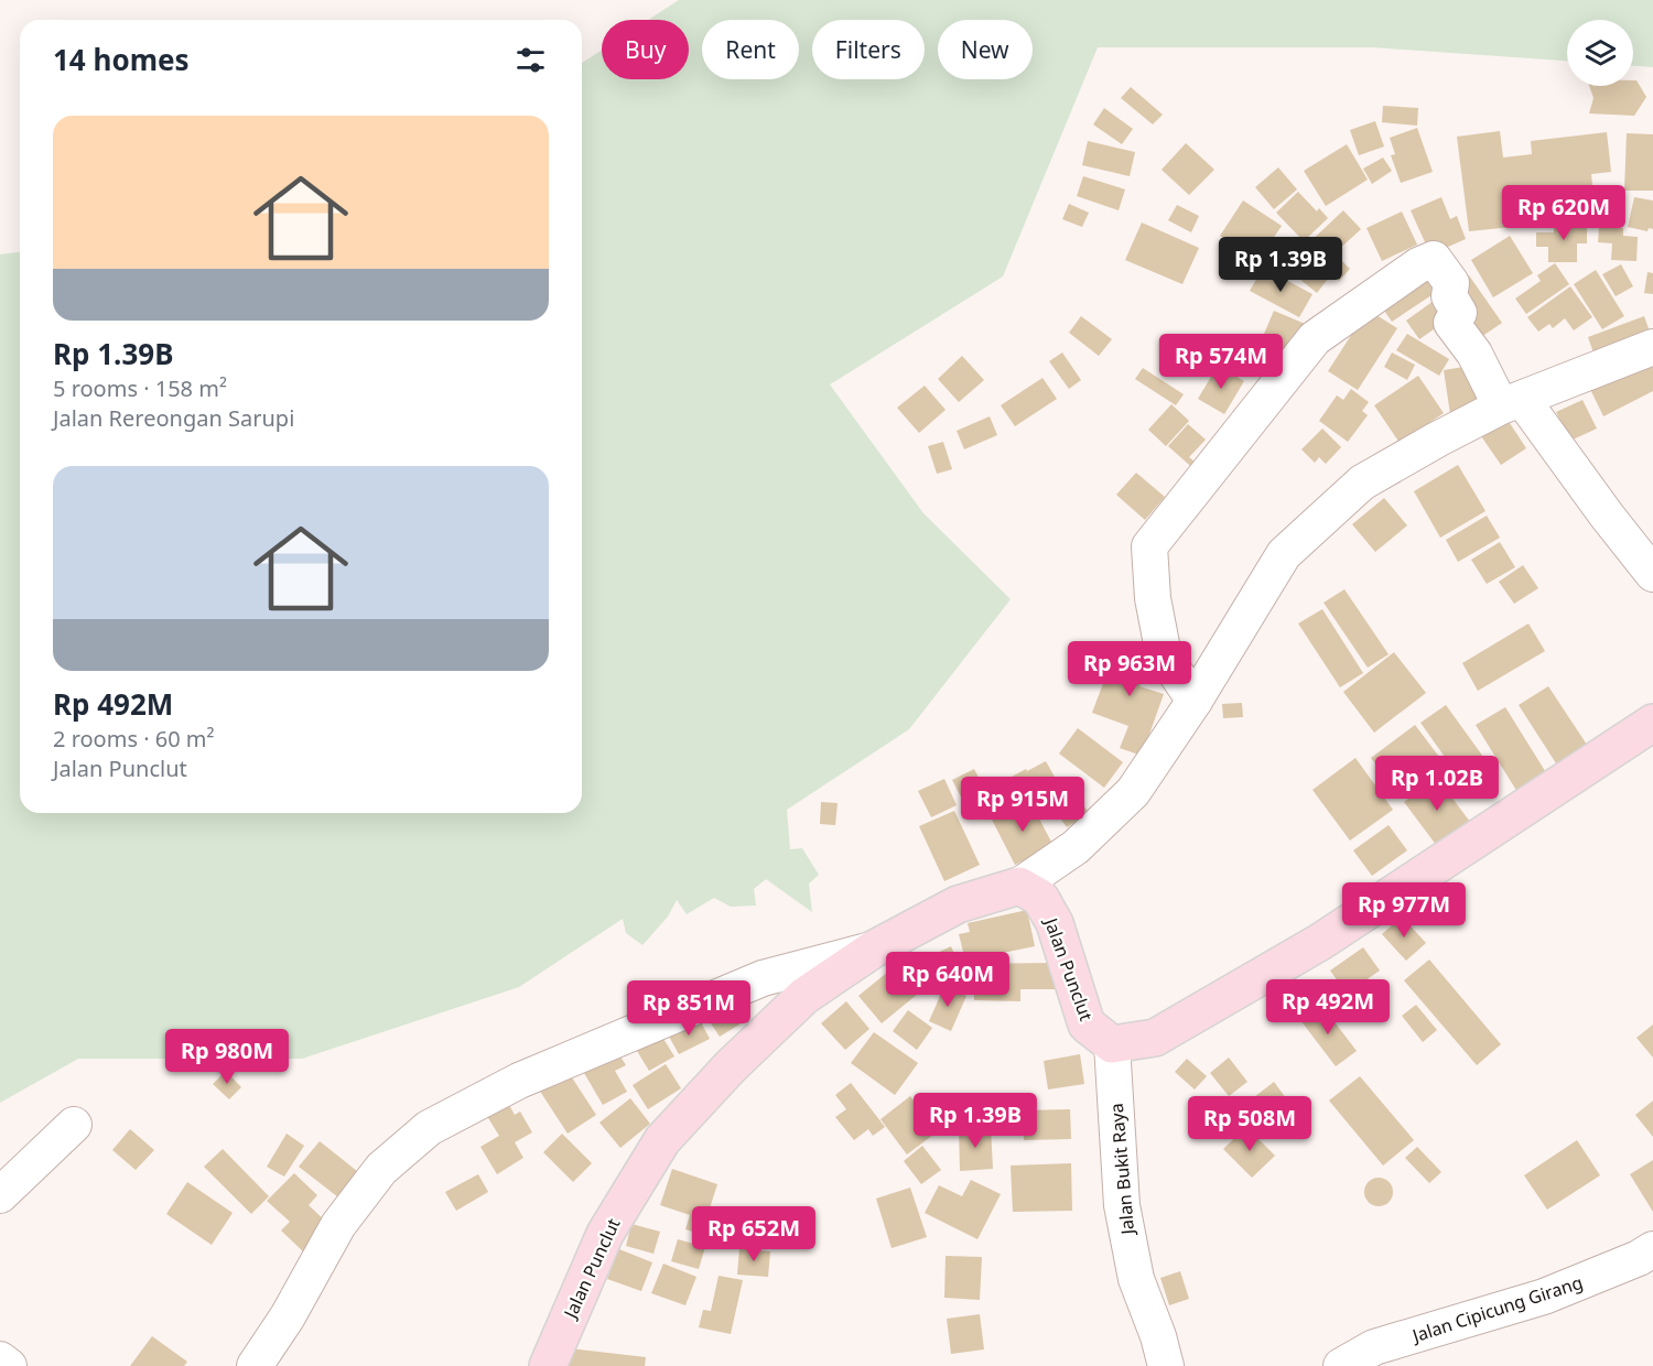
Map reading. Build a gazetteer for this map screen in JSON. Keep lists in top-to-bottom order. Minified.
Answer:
{"streets":{"main road":["Jalan Punclut"],"street":["Jalan Bukit Raya","Jalan Cipicung Girang"]},"crossings":[["Jalan Punclut","Jalan Bukit Raya"]],"page":{"chip":["Buy","Rent","Filters","New"],"heading":"14 homes","list":[{"name":"Rp 1.39B","note":"5 rooms · 158 m² · Jalan Rereongan Sarupi"},{"name":"Rp 492M","note":"2 rooms · 60 m² · Jalan Punclut"}],"price":["Rp 620M","Rp 1.39B","Rp 574M","Rp 963M","Rp 1.02B","Rp 915M","Rp 977M","Rp 640M","Rp 492M","Rp 851M","Rp 980M","Rp 1.39B","Rp 508M","Rp 652M"]}}
